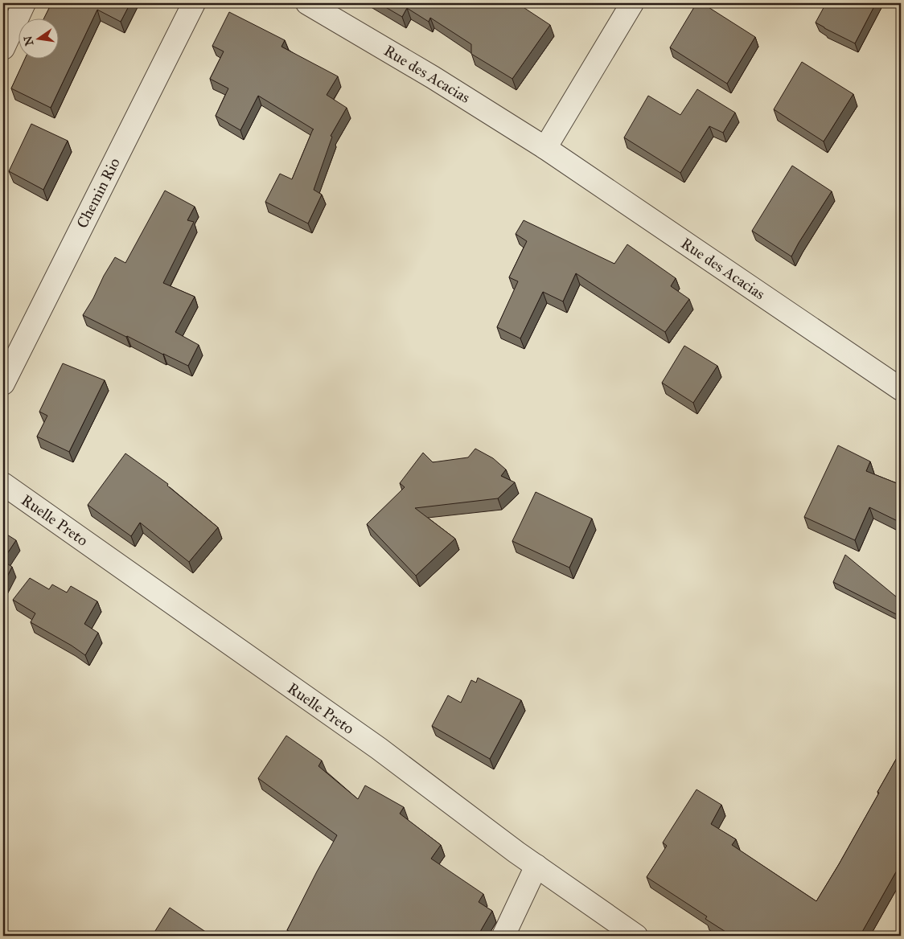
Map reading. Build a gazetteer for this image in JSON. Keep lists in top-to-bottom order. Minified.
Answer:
{"streets":{"street":["Rue des Acacias","Chemin Rio","Ruelle Preto"]},"north":"left"}
